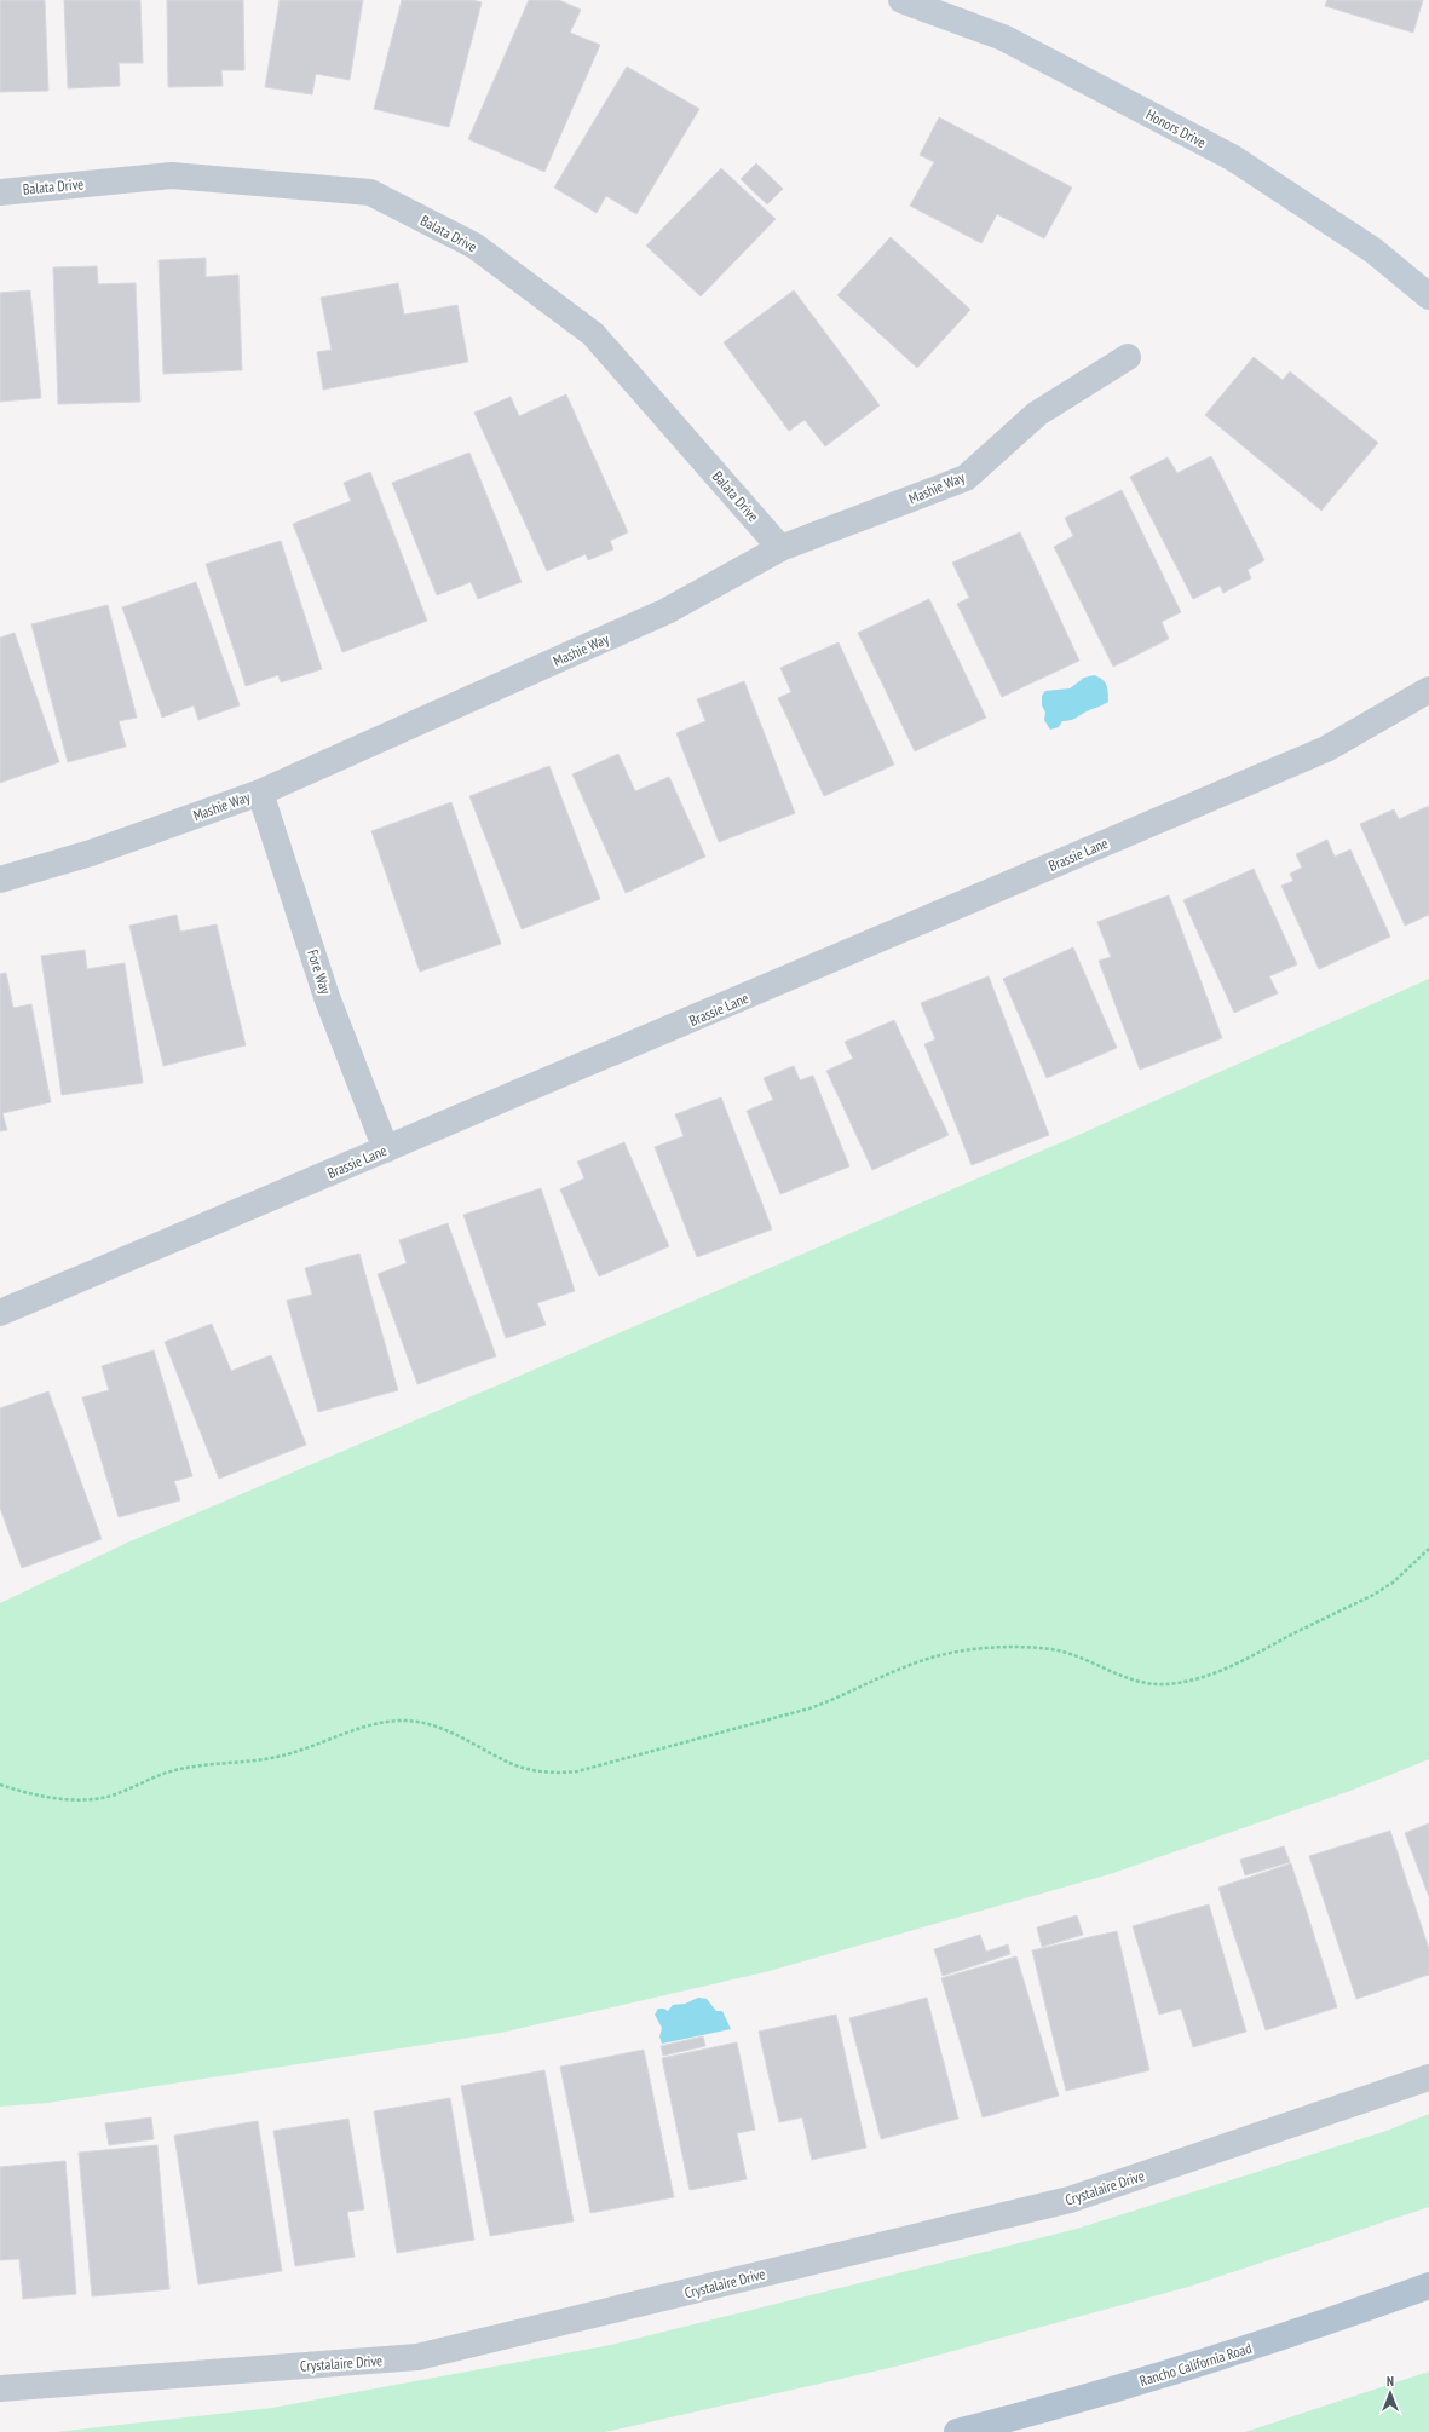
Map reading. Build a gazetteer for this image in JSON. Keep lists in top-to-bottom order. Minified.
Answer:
{"streets":{"main road":["Rancho California Road"],"street":["Honors Drive","Balata Drive","Mashie Way","Brassie Lane","Fore Way","Crystalaire Drive"]},"crossings":[["Balata Drive","Mashie Way"],["Mashie Way","Fore Way"],["Brassie Lane","Fore Way"]],"north":"top"}
